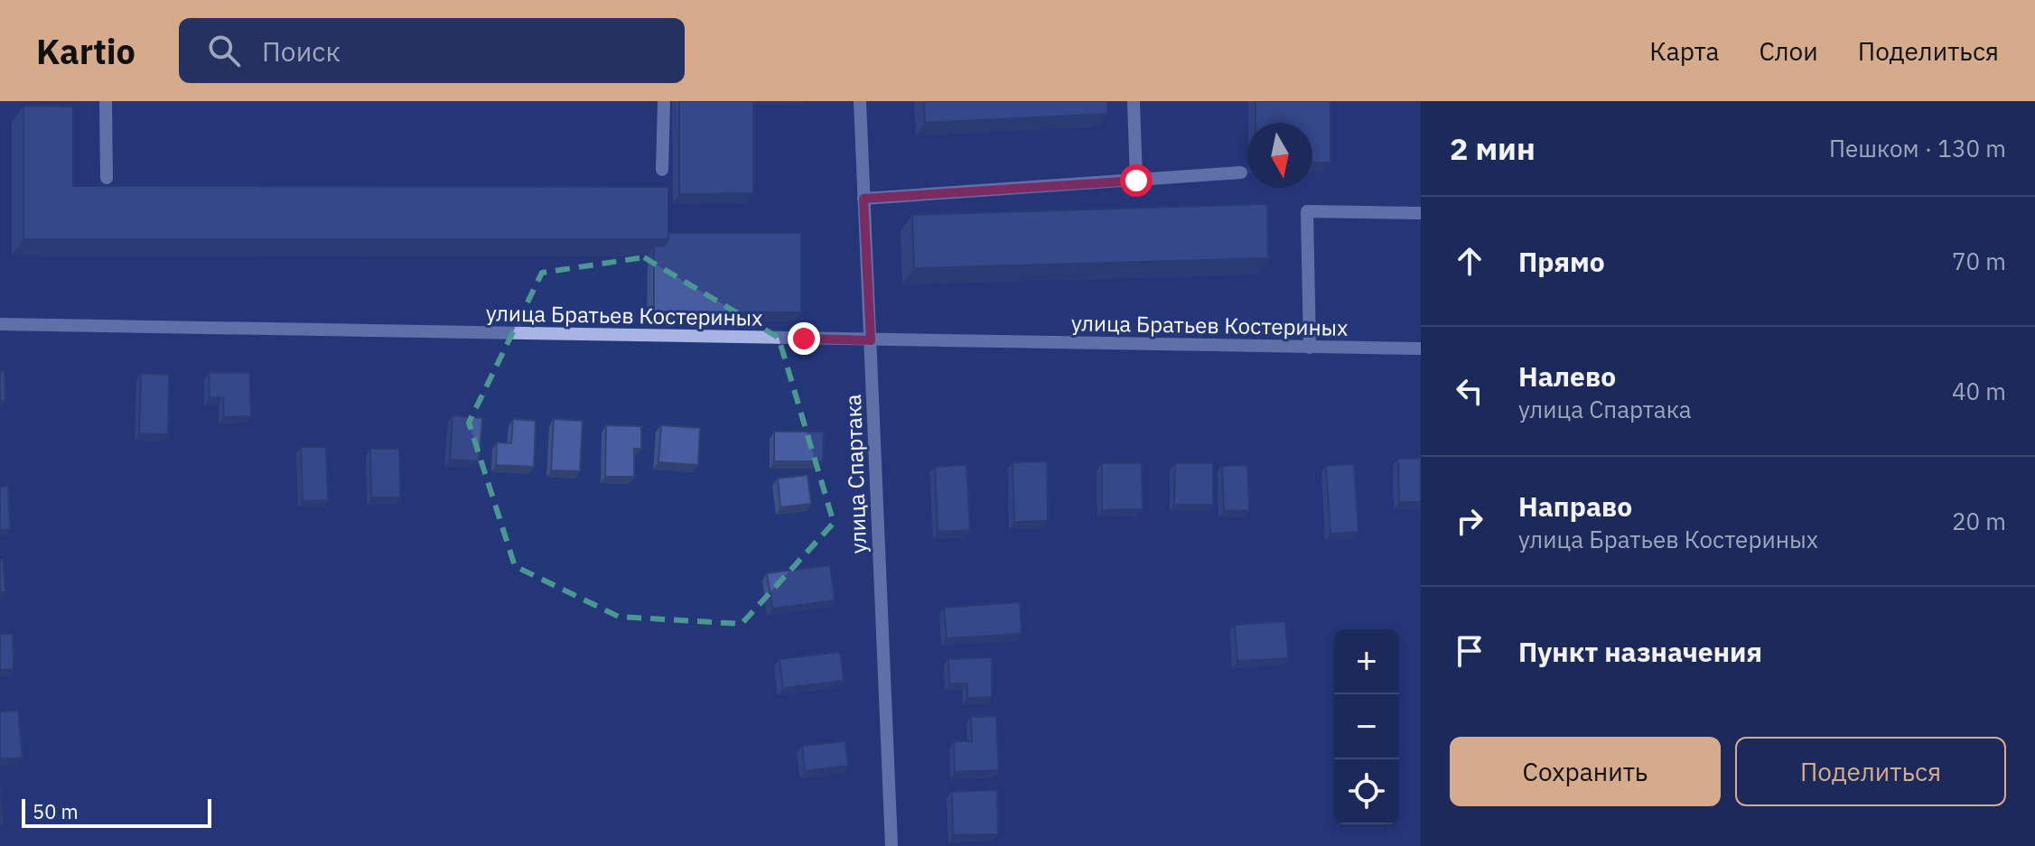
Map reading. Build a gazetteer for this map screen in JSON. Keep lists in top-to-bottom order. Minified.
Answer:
{"streets":{"street":["улица Братьев Костериных","улица Спартака"]},"crossings":[["улица Братьев Костериных","улица Спартака"]],"scale_bar":"50 m","north":"bottom","page":{"header":"Kartio","search":"Поиск","nav":["Карта","Слои","Поделиться"],"heading":["2 мин","Пешком · 130 m"],"list":[["Прямо","70 m"],["Налево","улица Спартака","40 m"],["Направо","улица Братьев Костериных","20 m"],"Пункт назначения"],"map_buttons":["+","−"],"buttons":["Сохранить","Поделиться"],"scale":"50 m"}}
